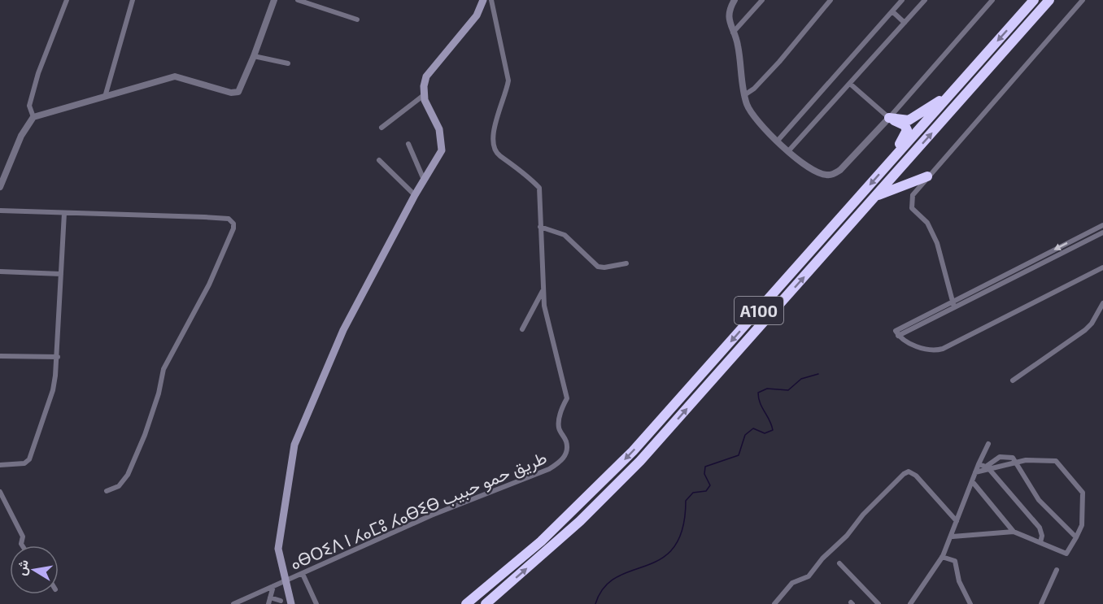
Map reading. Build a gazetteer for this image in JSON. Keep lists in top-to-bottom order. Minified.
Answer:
{"streets":{"highway":["A100"],"street":["ⴰⴱⵔⵉⴷ ⵏ ⵃⴰⵎⵓ ⵃⴰⴱⵉⴱ طريق حمو حبيب"]},"north":"left"}
